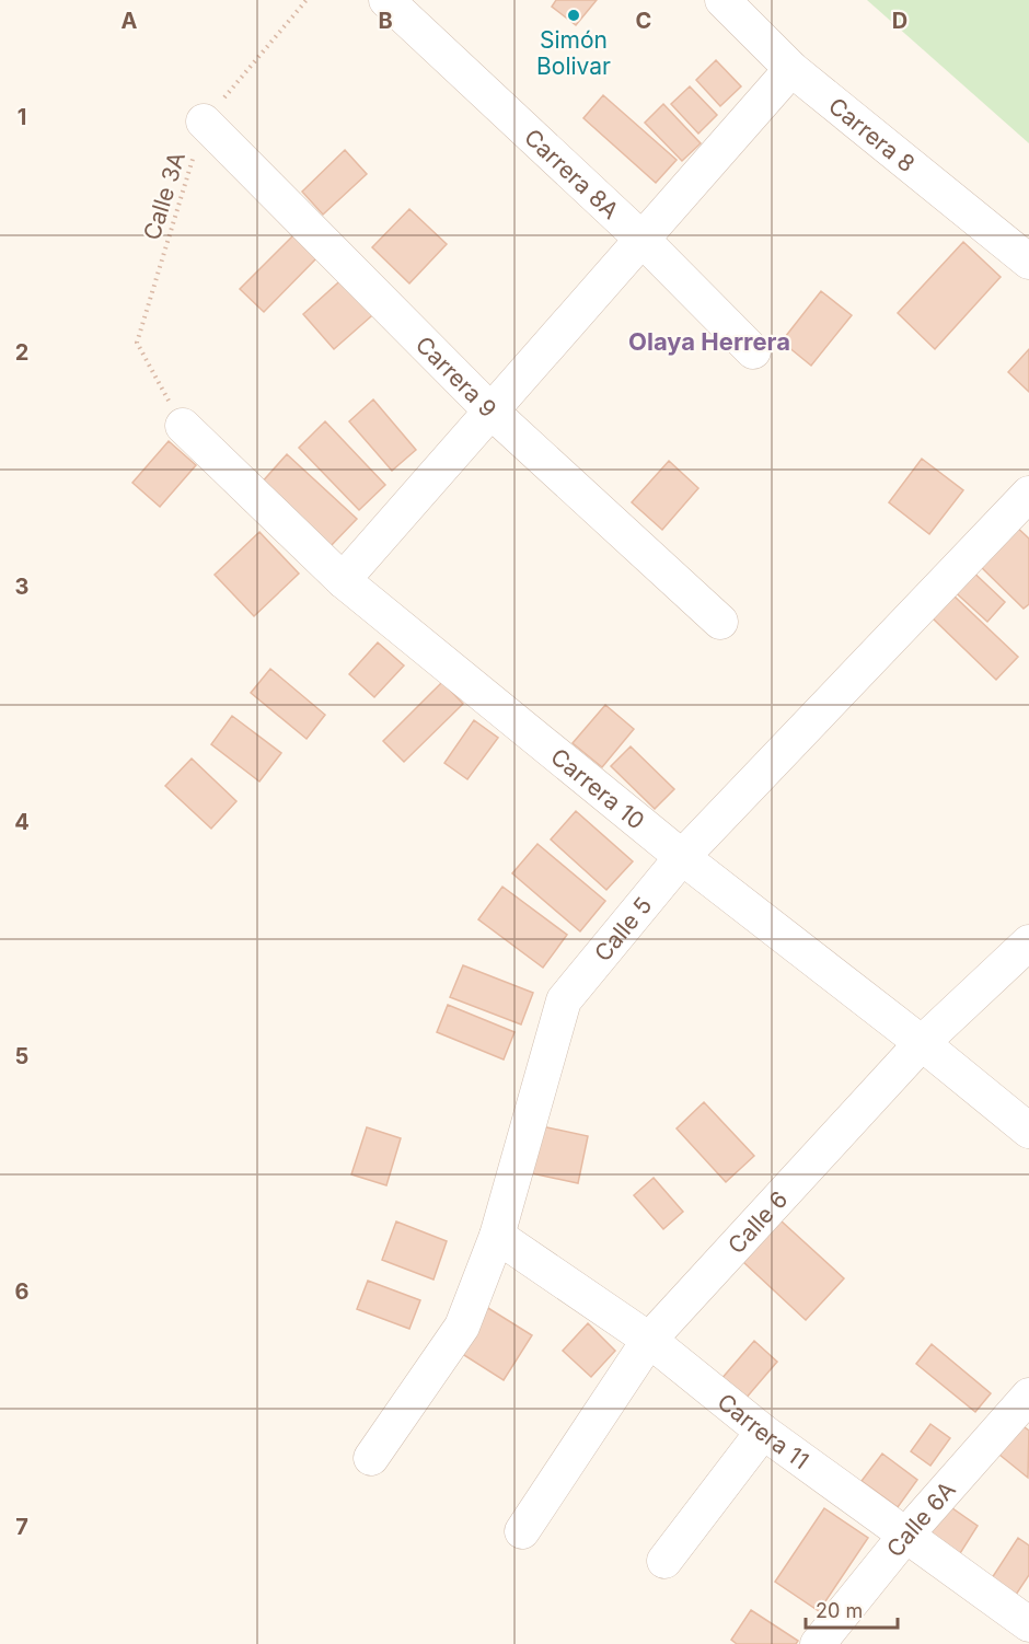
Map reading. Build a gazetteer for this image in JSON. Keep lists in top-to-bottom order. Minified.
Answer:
{"streets":{"street":["Carrera 8","Carrera 8A","Carrera 9","Carrera 10","Calle 5","Calle 6","Carrera 11","Calle 6A"],"path":["Calle 3A"]},"crossings":[["Calle 3A","Carrera 9"],["Calle 3A","Carrera 10"],["Carrera 10","Calle 5"],["Carrera 10","Calle 6"],["Calle 5","Carrera 11"],["Calle 6","Carrera 11"],["Carrera 11","Calle 6A"]],"districts":["Olaya Herrera"],"places":["Simón Bolivar"],"scale_bar":"20 m","grid":{"columns":["A","B","C","D"],"rows":["1","2","3","4","5","6","7"]}}
